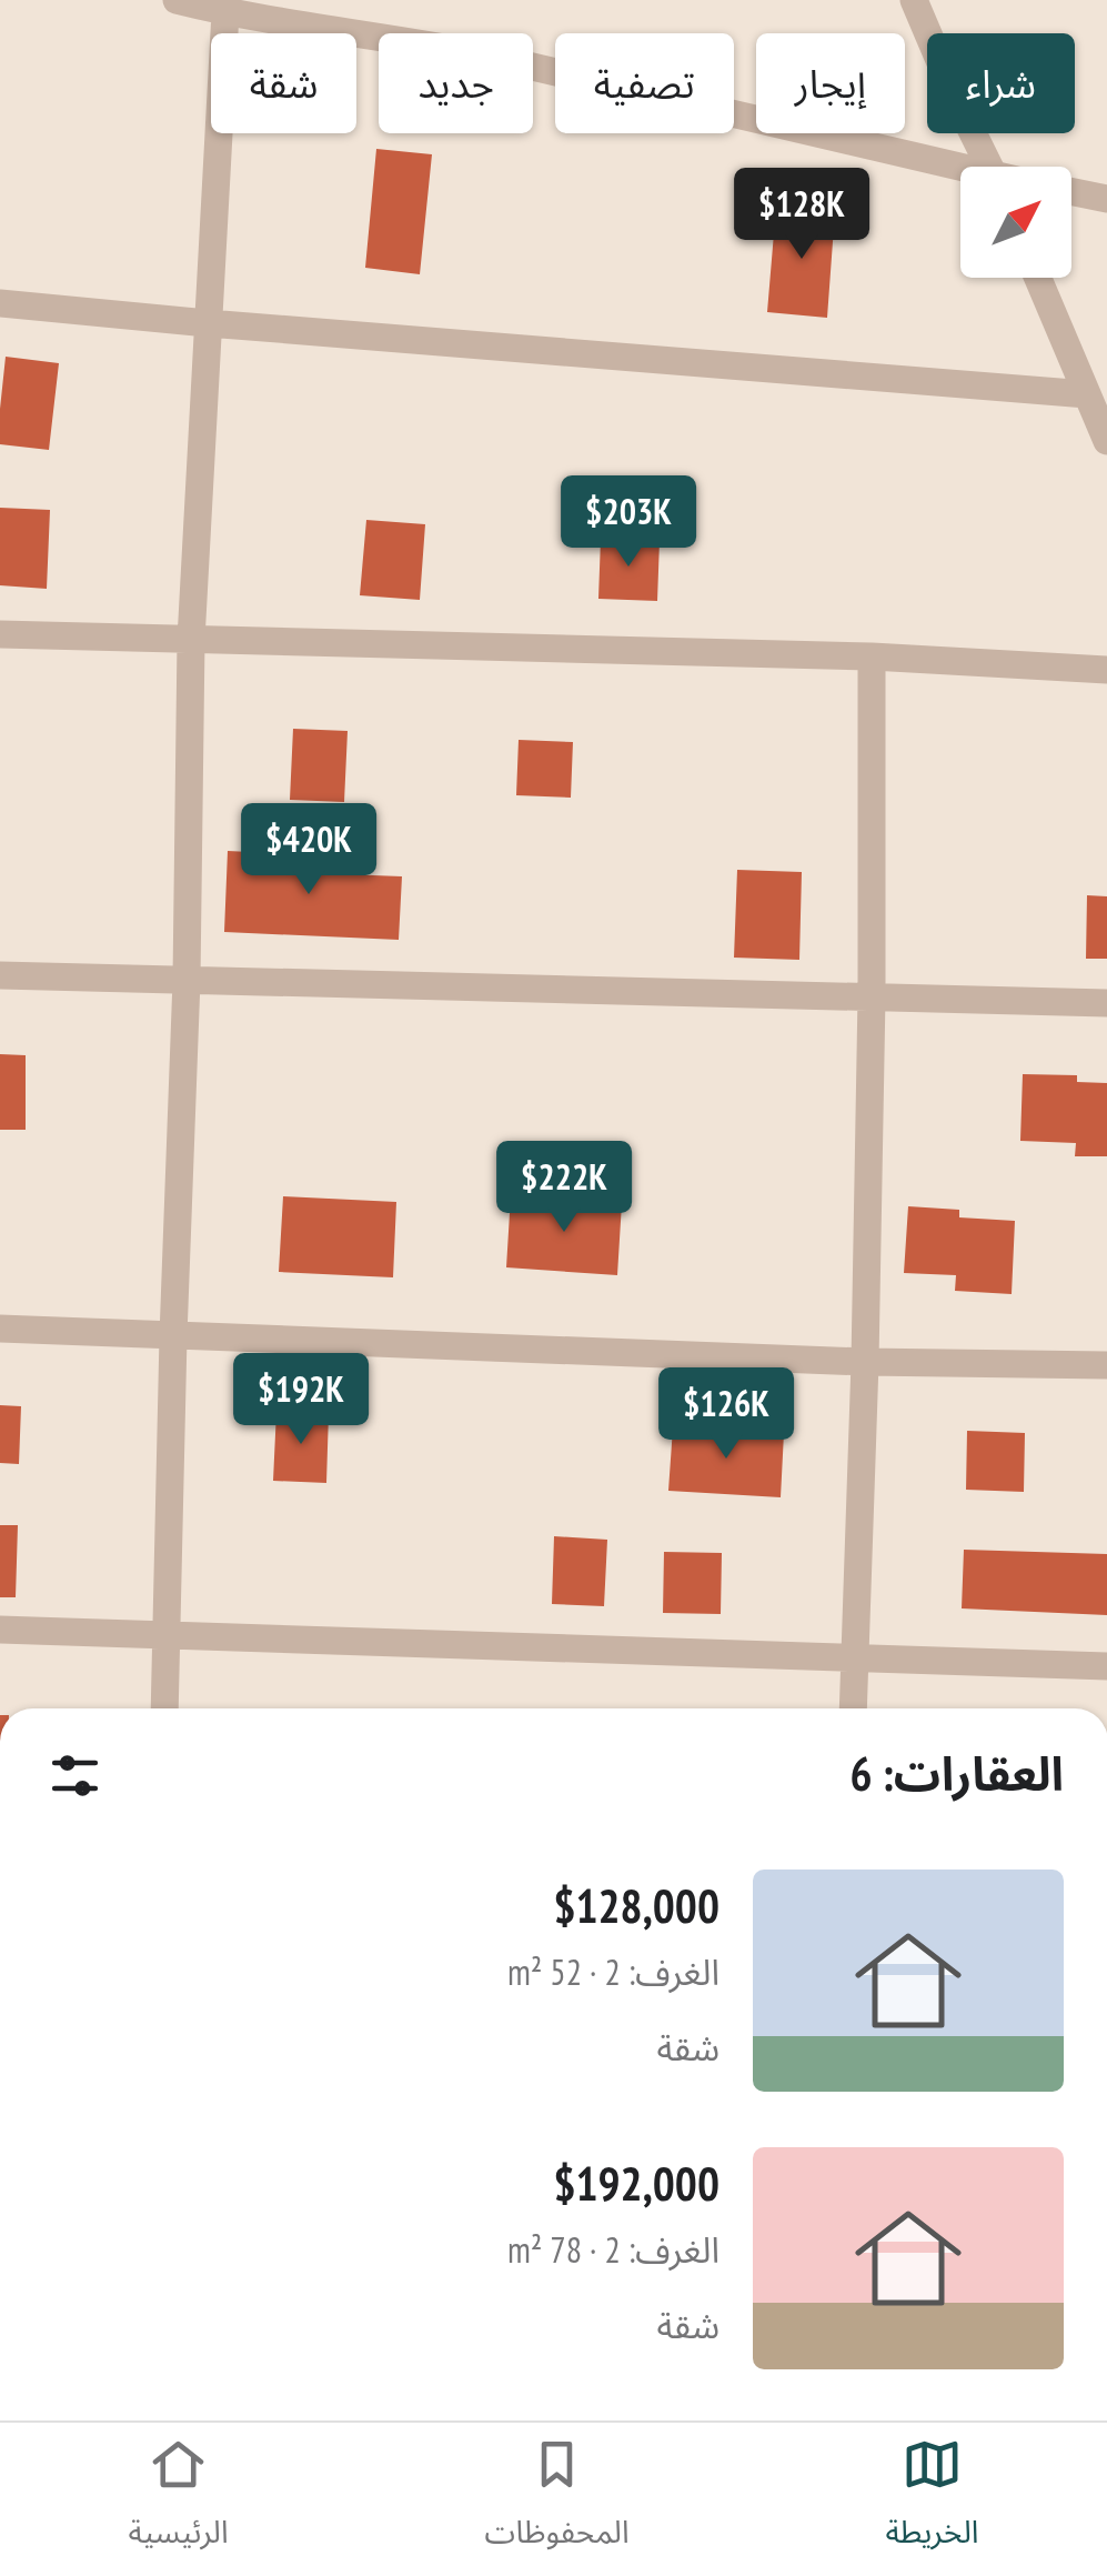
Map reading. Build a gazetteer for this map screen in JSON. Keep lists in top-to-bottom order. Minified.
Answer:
{"north":"top right","page":{"chip":["شراء","إيجار","تصفية","جديد","شقة"],"price":["$128K","$203K","$420K","$222K","$192K","$126K"],"heading":"العقارات: 6","list":[{"name":"$128,000","note":"الغرف: 2 · 52 m² · شقة"},{"name":"$192,000","note":"الغرف: 2 · 78 m² · شقة"}],"tabs":["الخريطة","المحفوظات","الرئيسية"]}}
